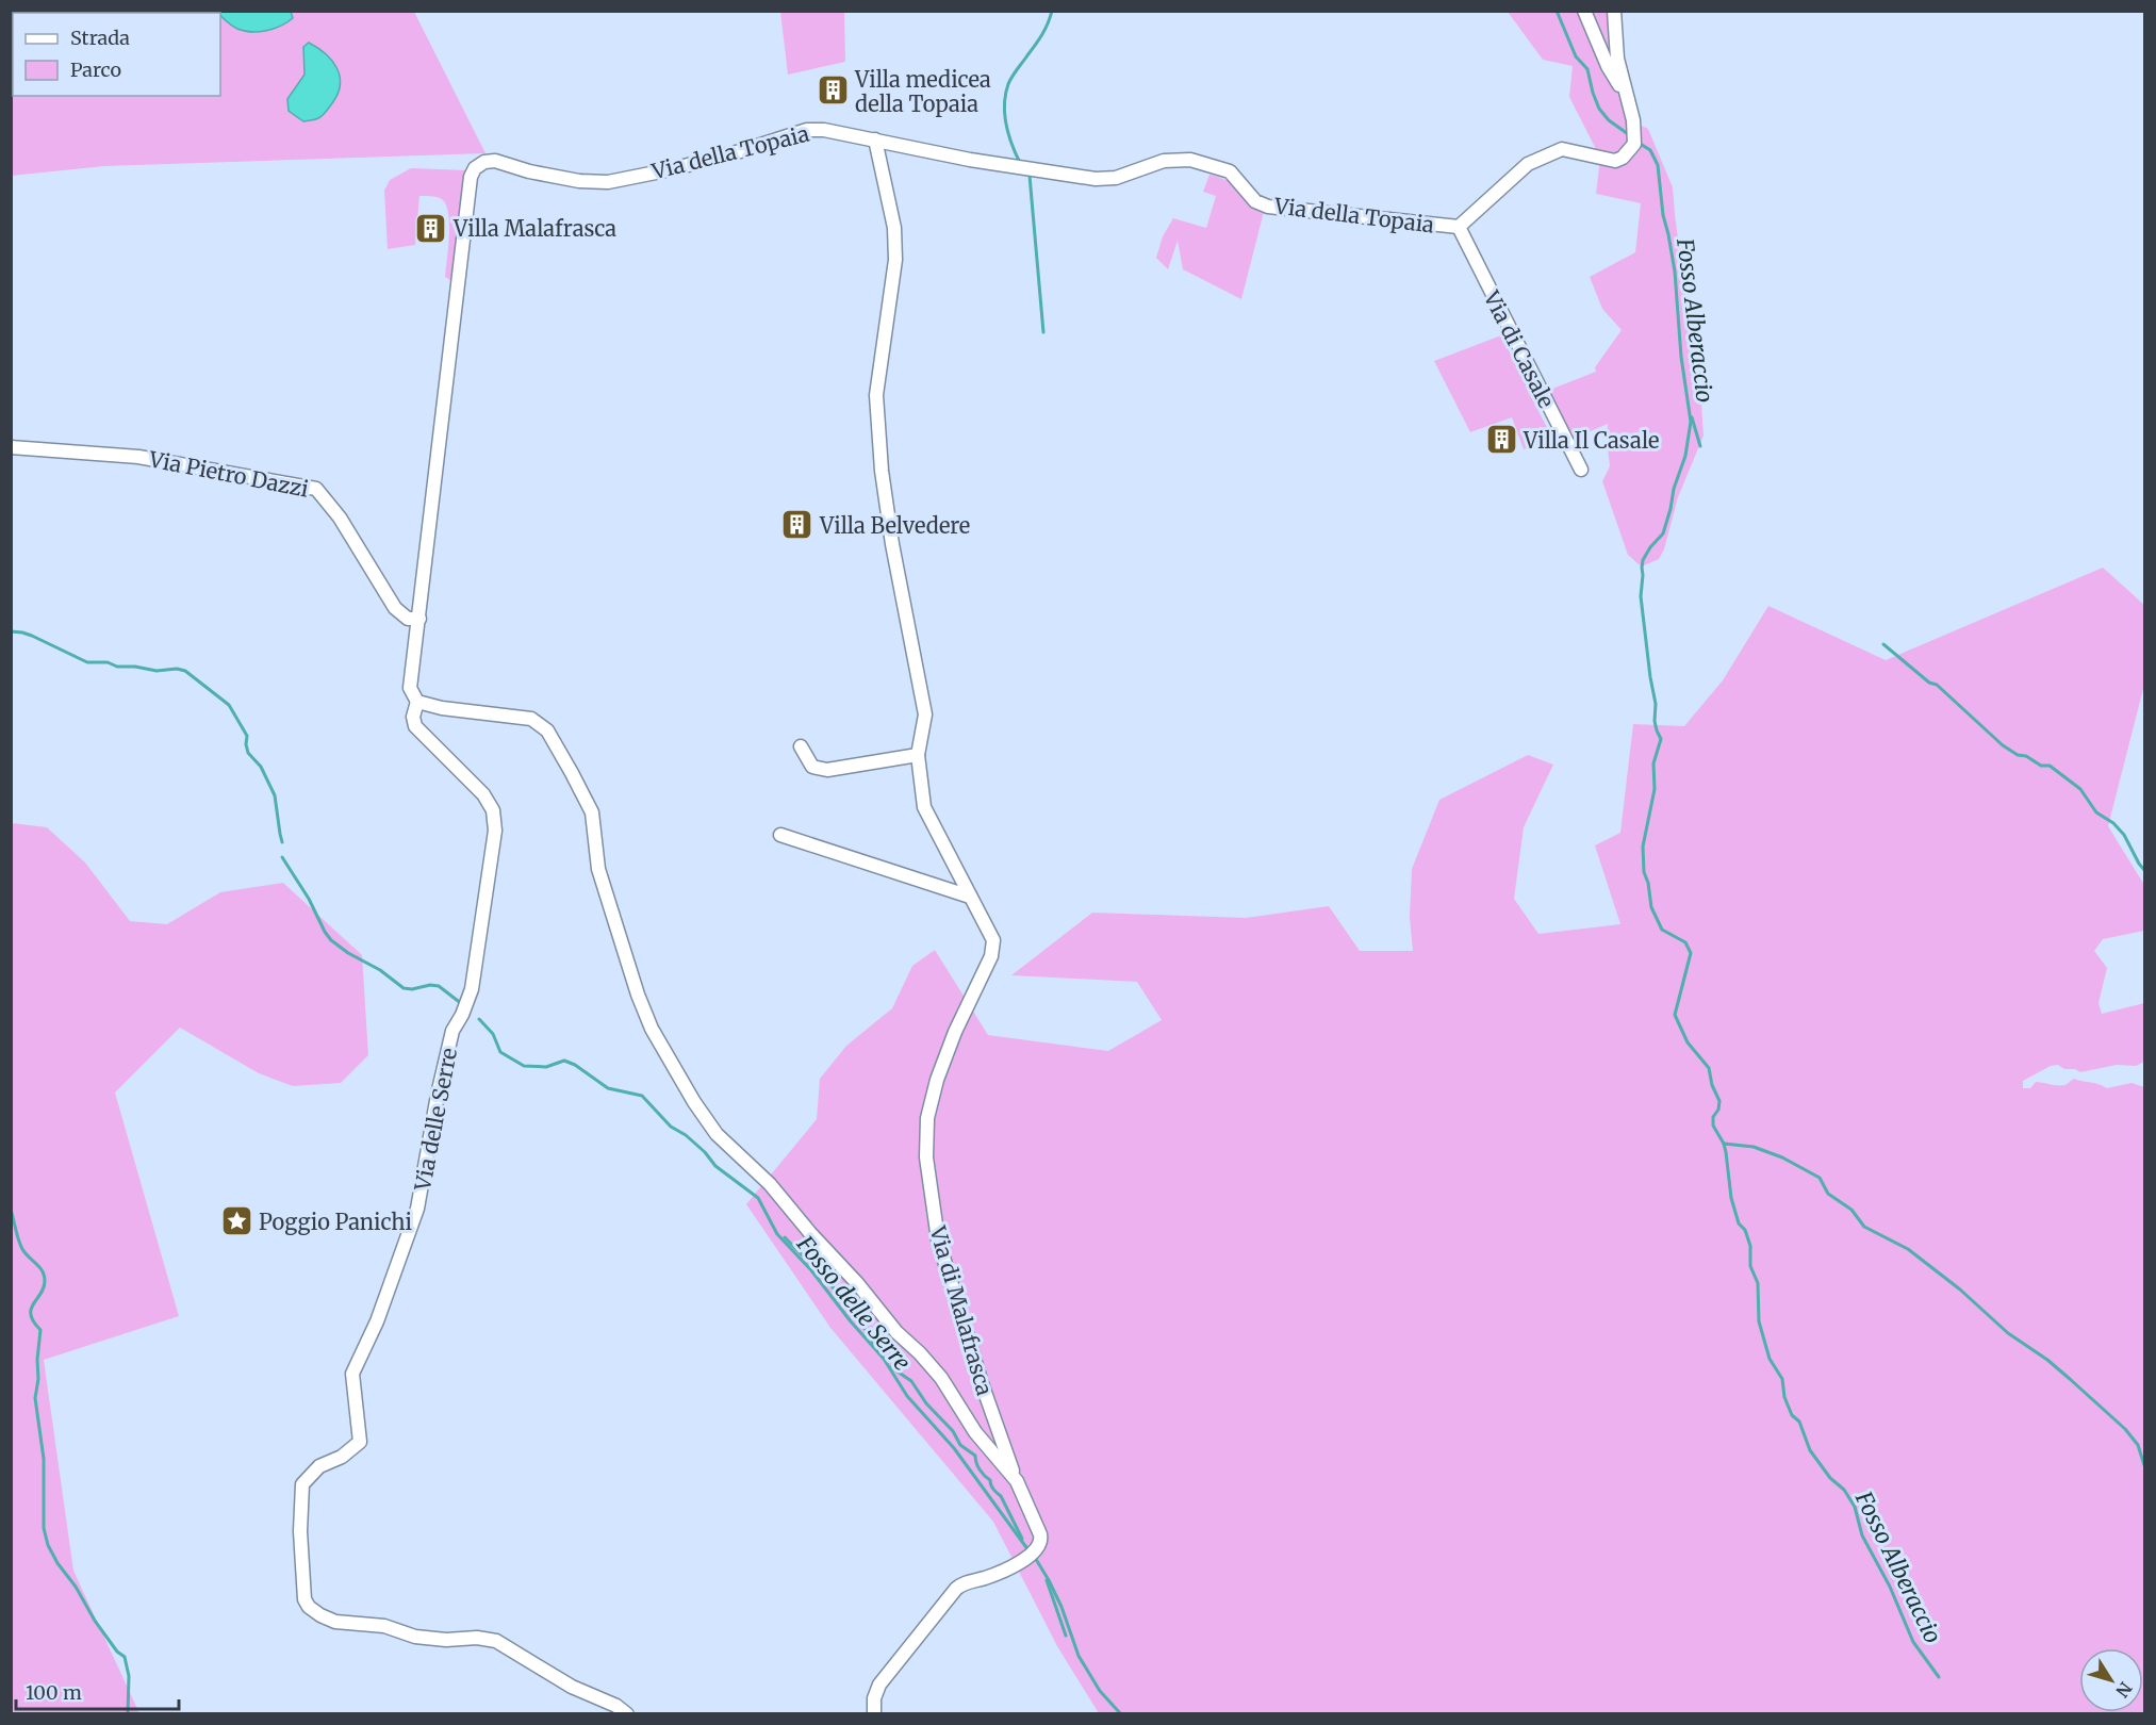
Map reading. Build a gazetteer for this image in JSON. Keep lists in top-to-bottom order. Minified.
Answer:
{"streets":{"street":["Via della Topaia","Via di Casale","Via Pietro Dazzi","Via delle Serre","Via di Malafrasca"]},"crossings":[["Via della Topaia","Via di Casale"],["Via della Topaia","Via Pietro Dazzi"],["Via della Topaia","Via di Malafrasca"]],"water":["Fosso Alberaccio","Fosso delle Serre"],"places":{"building":["Villa medicea della Topaia","Villa Malafrasca","Villa Il Casale","Villa Belvedere"],"place":["Poggio Panichi"]},"legend":["Strada","Parco"],"scale_bar":"100 m","north":"bottom right"}
